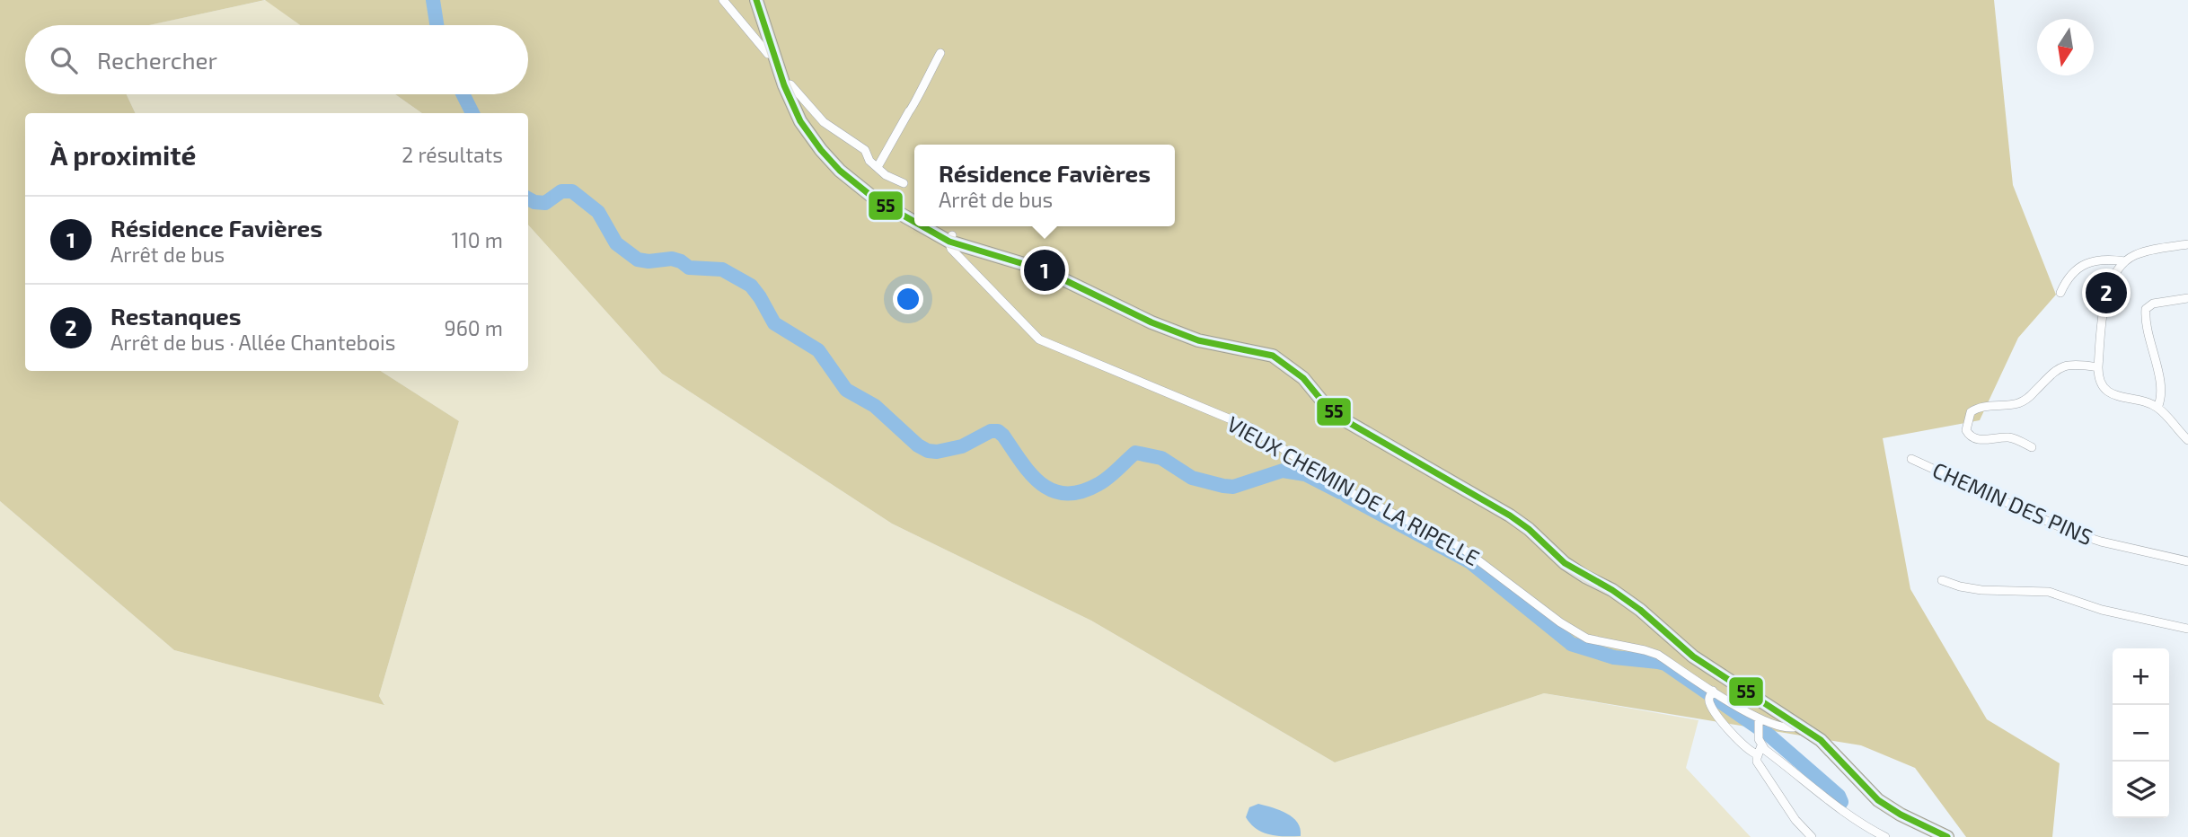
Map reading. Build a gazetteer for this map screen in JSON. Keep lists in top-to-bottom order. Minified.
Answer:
{"streets":{"street":["VIEUX CHEMIN DE LA RIPELLE","CHEMIN DES PINS"]},"lines":["transit line 55"],"north":"bottom","page":{"search":"Rechercher","heading":["À proximité","2 résultats"],"popup":["Résidence Favières","Arrêt de bus"],"list":[{"mark":"1","name":"Résidence Favières","note":"Arrêt de bus","value":"110 m"},{"mark":"2","name":"Restanques","note":"Arrêt de bus · Allée Chantebois","value":"960 m"}],"pins":["1","2"],"map_buttons":["+","−"]}}
